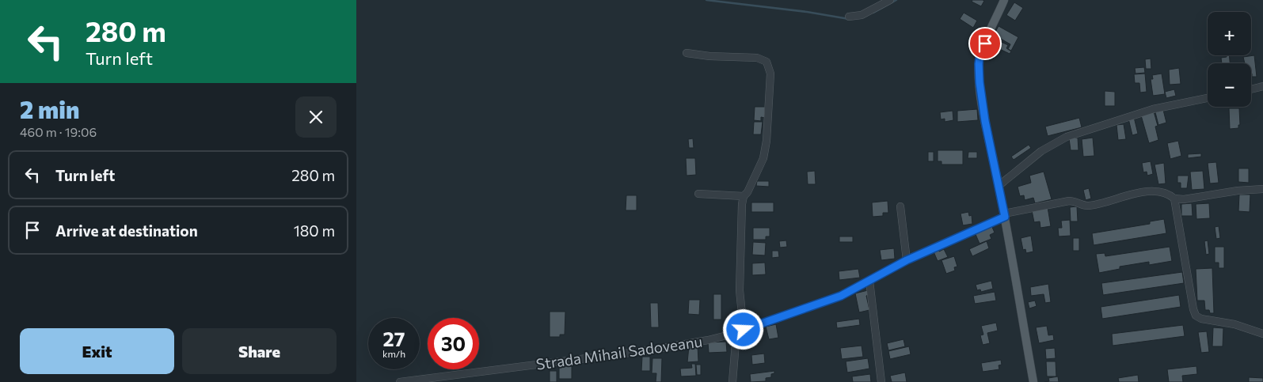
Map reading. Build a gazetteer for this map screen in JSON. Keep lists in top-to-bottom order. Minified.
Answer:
{"streets":{"street":["Strada Mihail Sadoveanu"]},"page":{"turn":["280 m","Turn left"],"map_buttons":["+","−"],"heading":["2 min","460 m · 19:06"],"list":[{"name":"Turn left","value":"280 m"},{"name":"Arrive at destination","value":"180 m"}],"speed":"27 km/h","limit":"30","buttons":["Exit","Share"]}}
